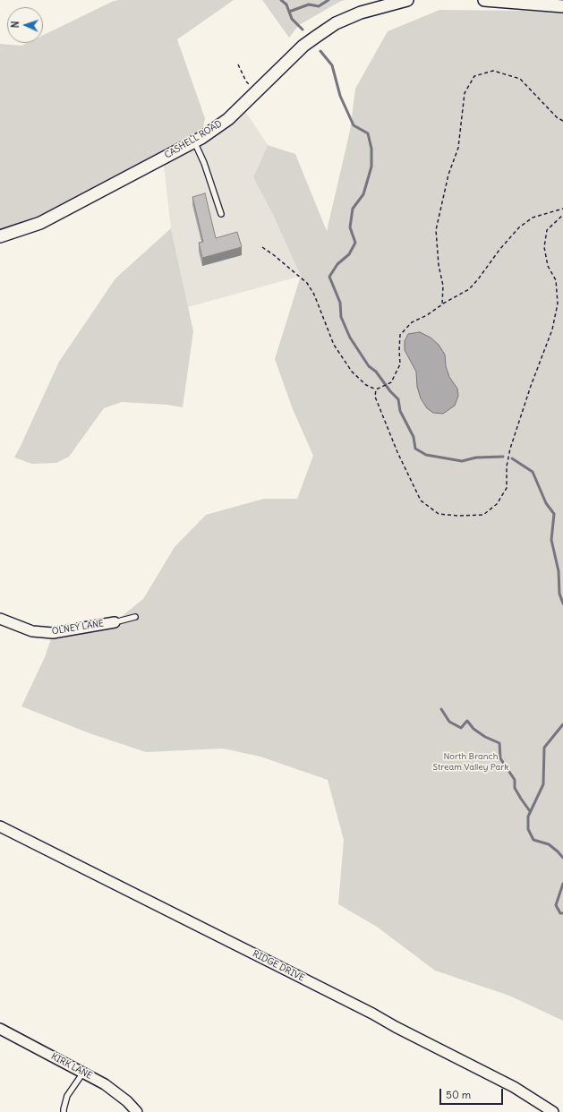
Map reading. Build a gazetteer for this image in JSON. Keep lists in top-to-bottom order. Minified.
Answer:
{"streets":{"street":["CASHELL ROAD","OLNEY LANE","RIDGE DRIVE","KIRK LANE"]},"parks":["North Branch Stream Valley Park"],"scale_bar":"50 m","north":"left"}
